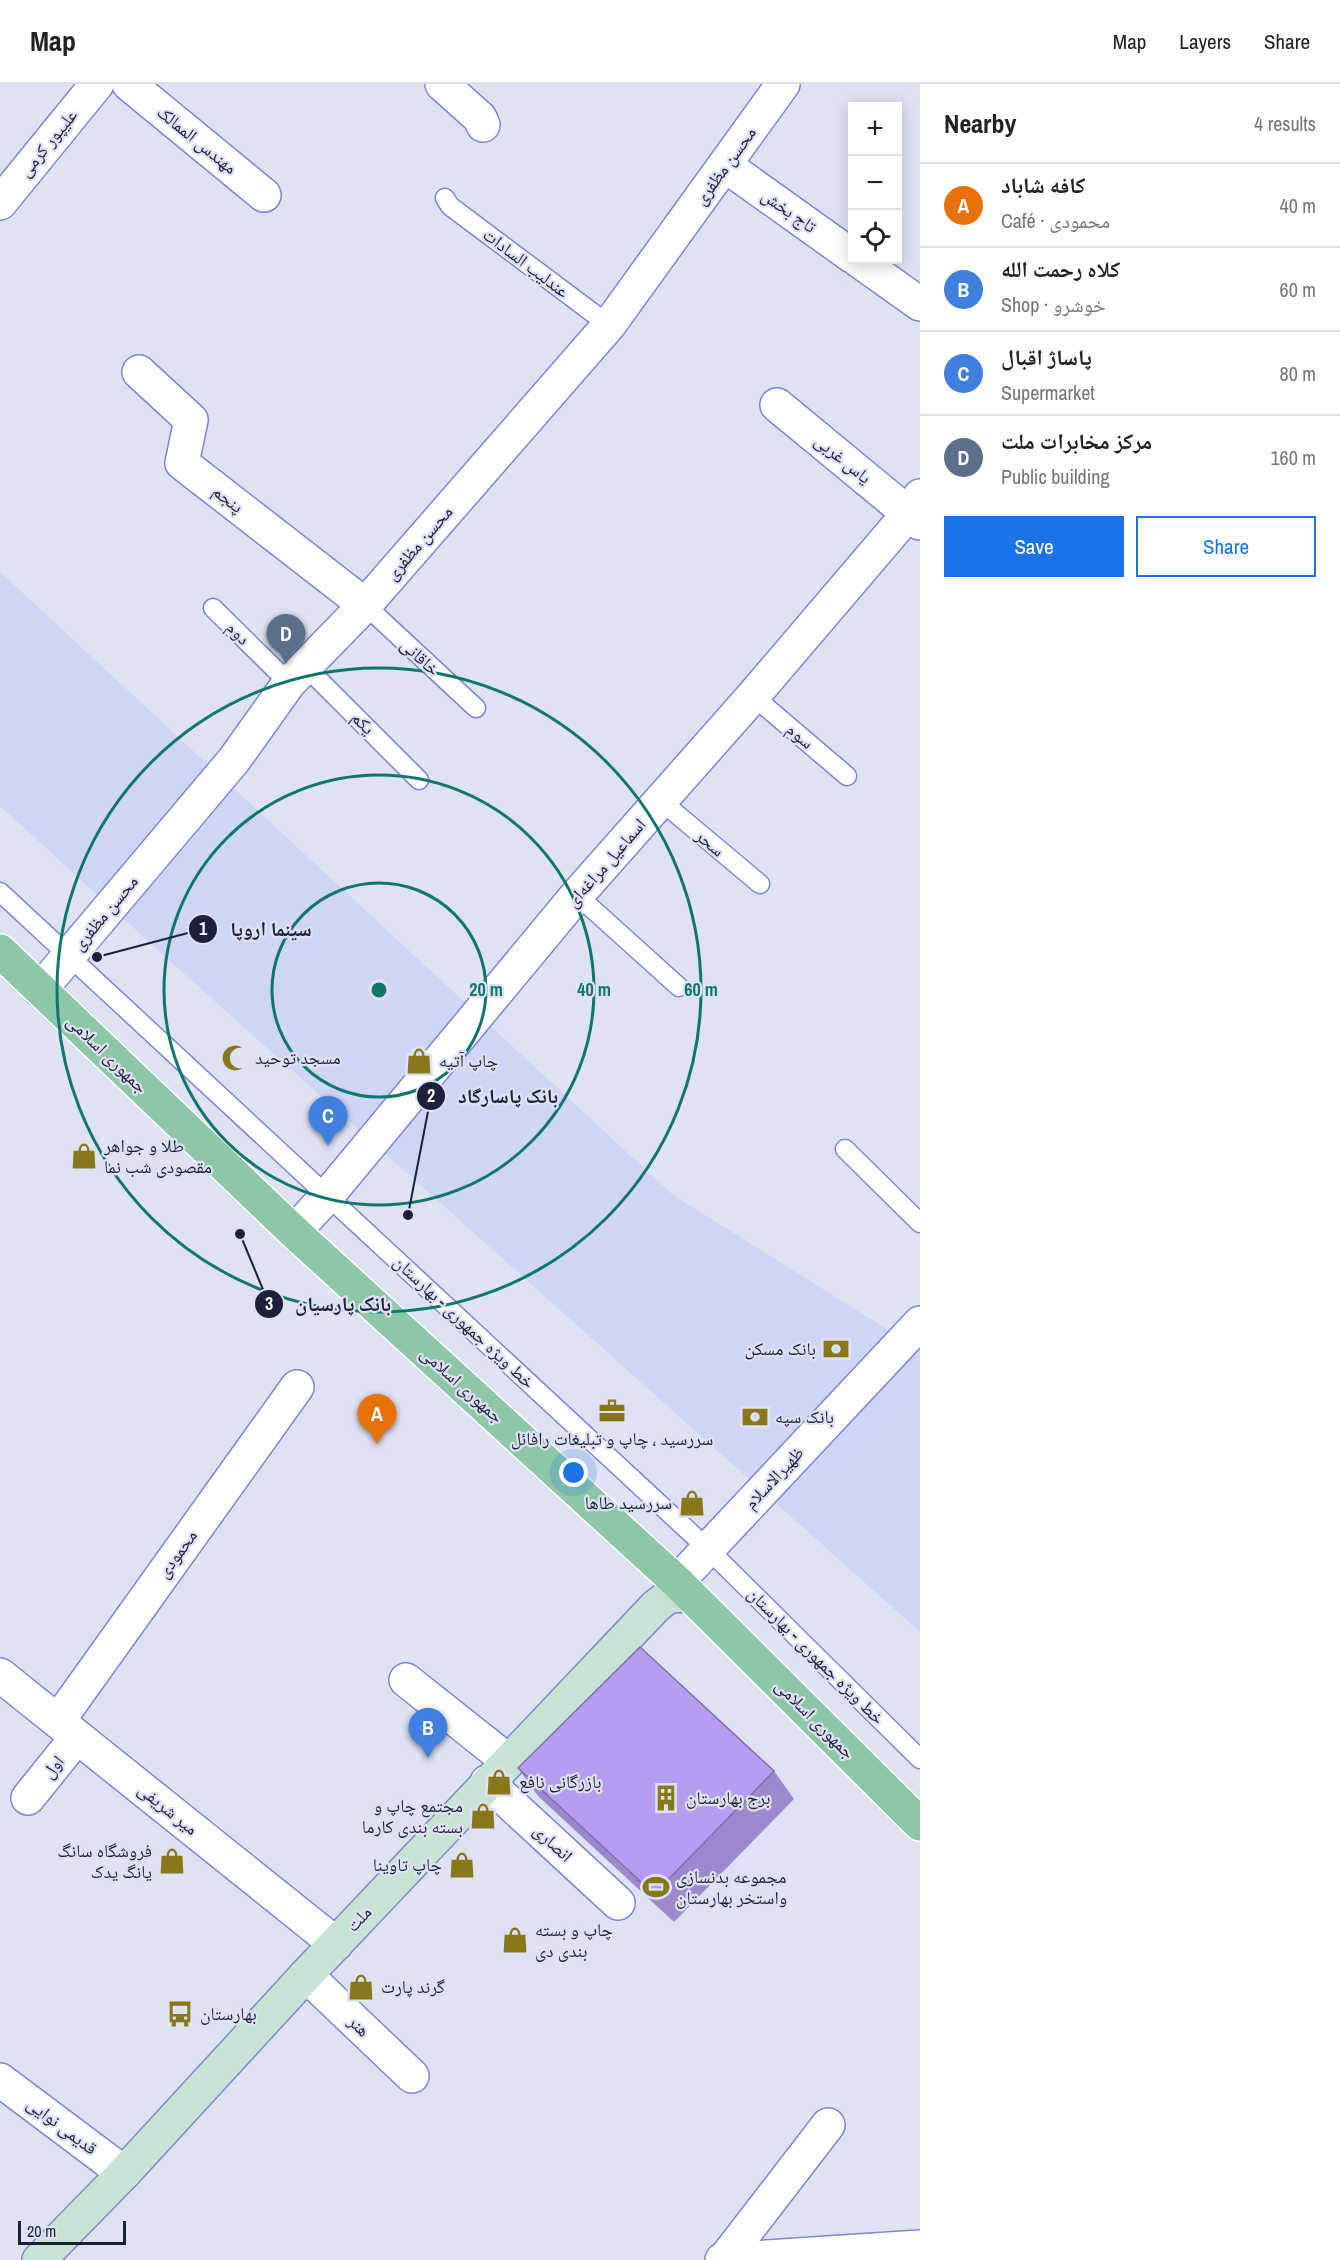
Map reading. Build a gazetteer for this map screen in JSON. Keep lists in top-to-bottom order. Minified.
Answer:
{"streets":{"main road":["جمهوری اسلامی","ملت"],"street":["مهندس‌ الممالک","علیپور کرمی","محسن مظفری","تاج بخش","یاس غربی","پنجم","اسماعیل مراغه‌ای","ظهیرالاسلام","محمودی","اول","میر شریفی","انصاری","هنر","قدیمی نوایی"],"lane":["عندلیب السادات","دوم","خاقانی","یکم","سوم","سحر","خط ویژه جمهوری - بهارستان"]},"crossings":[["محسن مظفری","تاج بخش"],["محسن مظفری","عندلیب السادات"],["محسن مظفری","پنجم"],["محسن مظفری","دوم"],["محسن مظفری","خاقانی"],["محسن مظفری","یکم"],["محسن مظفری","جمهوری اسلامی"],["محسن مظفری","خط ویژه جمهوری - بهارستان"],["یاس غربی","اسماعیل مراغه‌ای"],["پنجم","خاقانی"],["دوم","یکم"],["سوم","اسماعیل مراغه‌ای"],["سحر","اسماعیل مراغه‌ای"],["اسماعیل مراغه‌ای","جمهوری اسلامی"],["اسماعیل مراغه‌ای","خط ویژه جمهوری - بهارستان"],["جمهوری اسلامی","ظهیرالاسلام"],["جمهوری اسلامی","ملت"],["خط ویژه جمهوری - بهارستان","ظهیرالاسلام"],["ظهیرالاسلام","ملت"],["محمودی","اول"],["محمودی","میر شریفی"],["اول","میر شریفی"],["میر شریفی","ملت"],["انصاری","ملت"],["ملت","هنر"],["ملت","قدیمی نوایی"]],"places":{"other":["سینما اروپا","بانک پاسارگاد","بانک پارسیان"],"mosque":["مسجد توحید"],"shop":["چاپ آتیه","طلا و جواهر مقصودی شب نما","سررسید طاها","بازرگانی نافع","مجتمع چاپ و بسته بندی کارما","فروشگاه سانگ یانگ یدک","چاپ تاوینا","چاپ و بسته بندی دی","گرند پارت"],"bank":["بانک مسکن","بانک سپه"],"office":["سررسید ، چاپ و تبلیغات رافائل"],"building":["برج بهارستان"],"sports":["مجموعه بدنسازی واستخر بهارستان"],"bus stop":["بهارستان"]},"scale_bar":"20 m","page":{"header":"Map","nav":["Map","Layers","Share"],"heading":["Nearby","4 results"],"map_buttons":["+","−"],"list":[{"mark":"A","name":"کافه شاباد","note":"Café · محمودی","value":"40 m"},{"mark":"B","name":"كلاه رحمت الله","note":"Shop · خوشرو","value":"60 m"},{"mark":"C","name":"پاساژ اقبال","note":"Supermarket","value":"80 m"},{"mark":"D","name":"مرکز مخابرات ملت","note":"Public building","value":"160 m"}],"buttons":["Save","Share"],"pins":["D","C","A","B"],"scale":"20 m"},"rings":["20 m","40 m","60 m"]}
